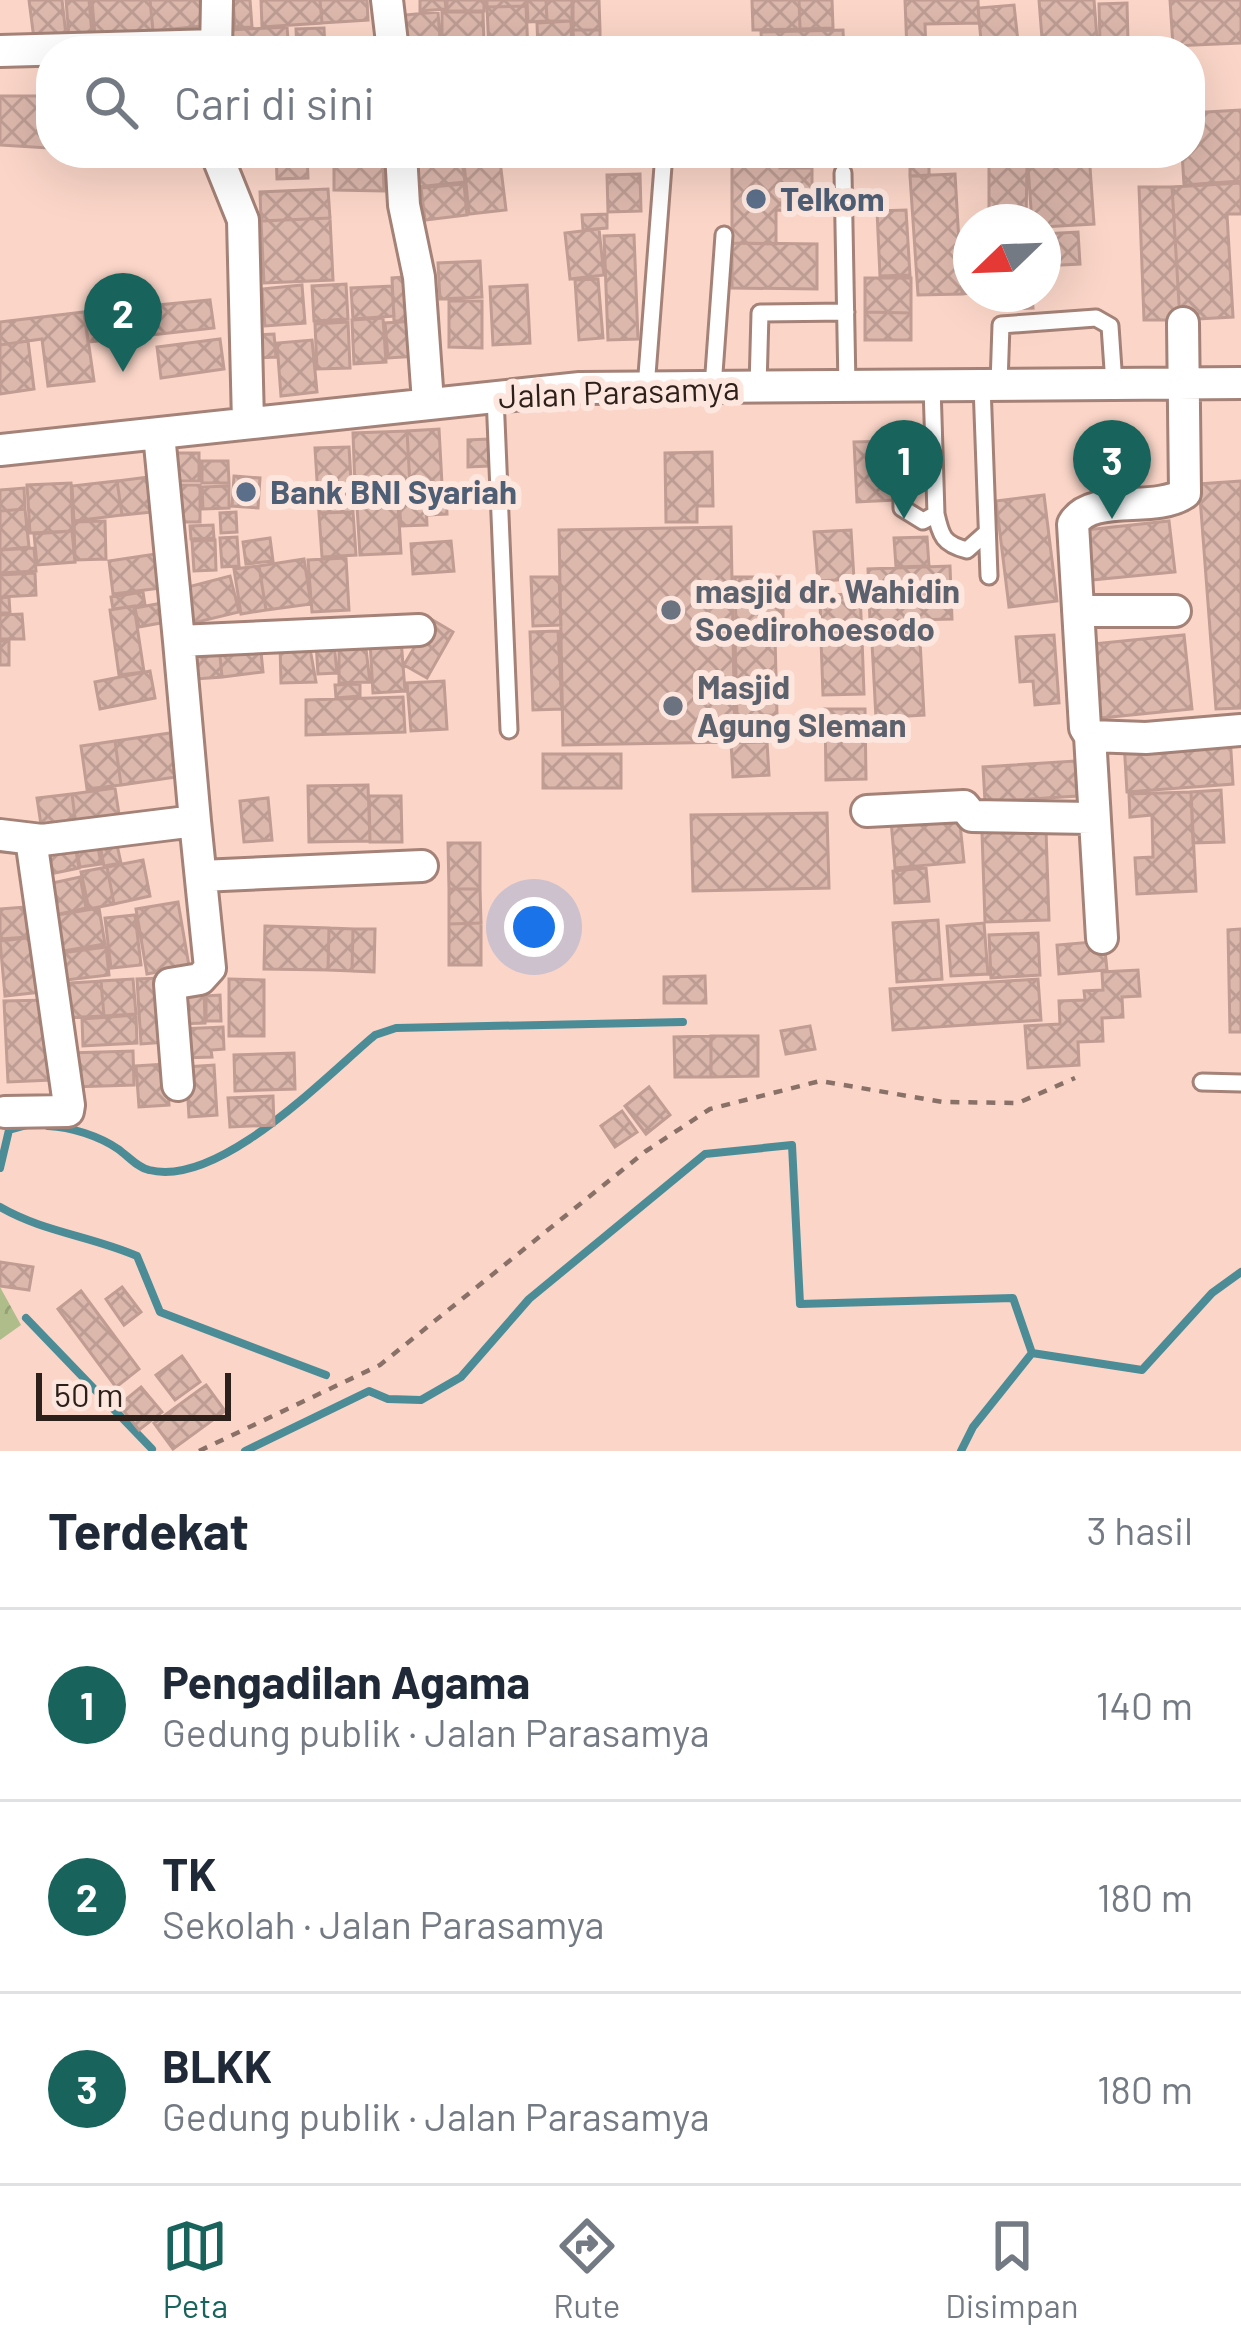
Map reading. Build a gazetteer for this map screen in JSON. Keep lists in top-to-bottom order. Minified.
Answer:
{"streets":{"street":["Jalan Parasamya"]},"places":["Telkom","Bank BNI Syariah","masjid dr. Wahidin Soedirohoesodo","Masjid Agung Sleman"],"scale_bar":"50 m","north":"bottom left","page":{"search":"Cari di sini","pins":["2","1","3"],"scale":"50 m","heading":["Terdekat","3 hasil"],"list":[{"mark":"1","name":"Pengadilan Agama","note":"Gedung publik · Jalan Parasamya","value":"140 m"},{"mark":"2","name":"TK","note":"Sekolah · Jalan Parasamya","value":"180 m"},{"mark":"3","name":"BLKK","note":"Gedung publik · Jalan Parasamya","value":"180 m"}],"nav":["Peta","Rute","Disimpan"]}}
